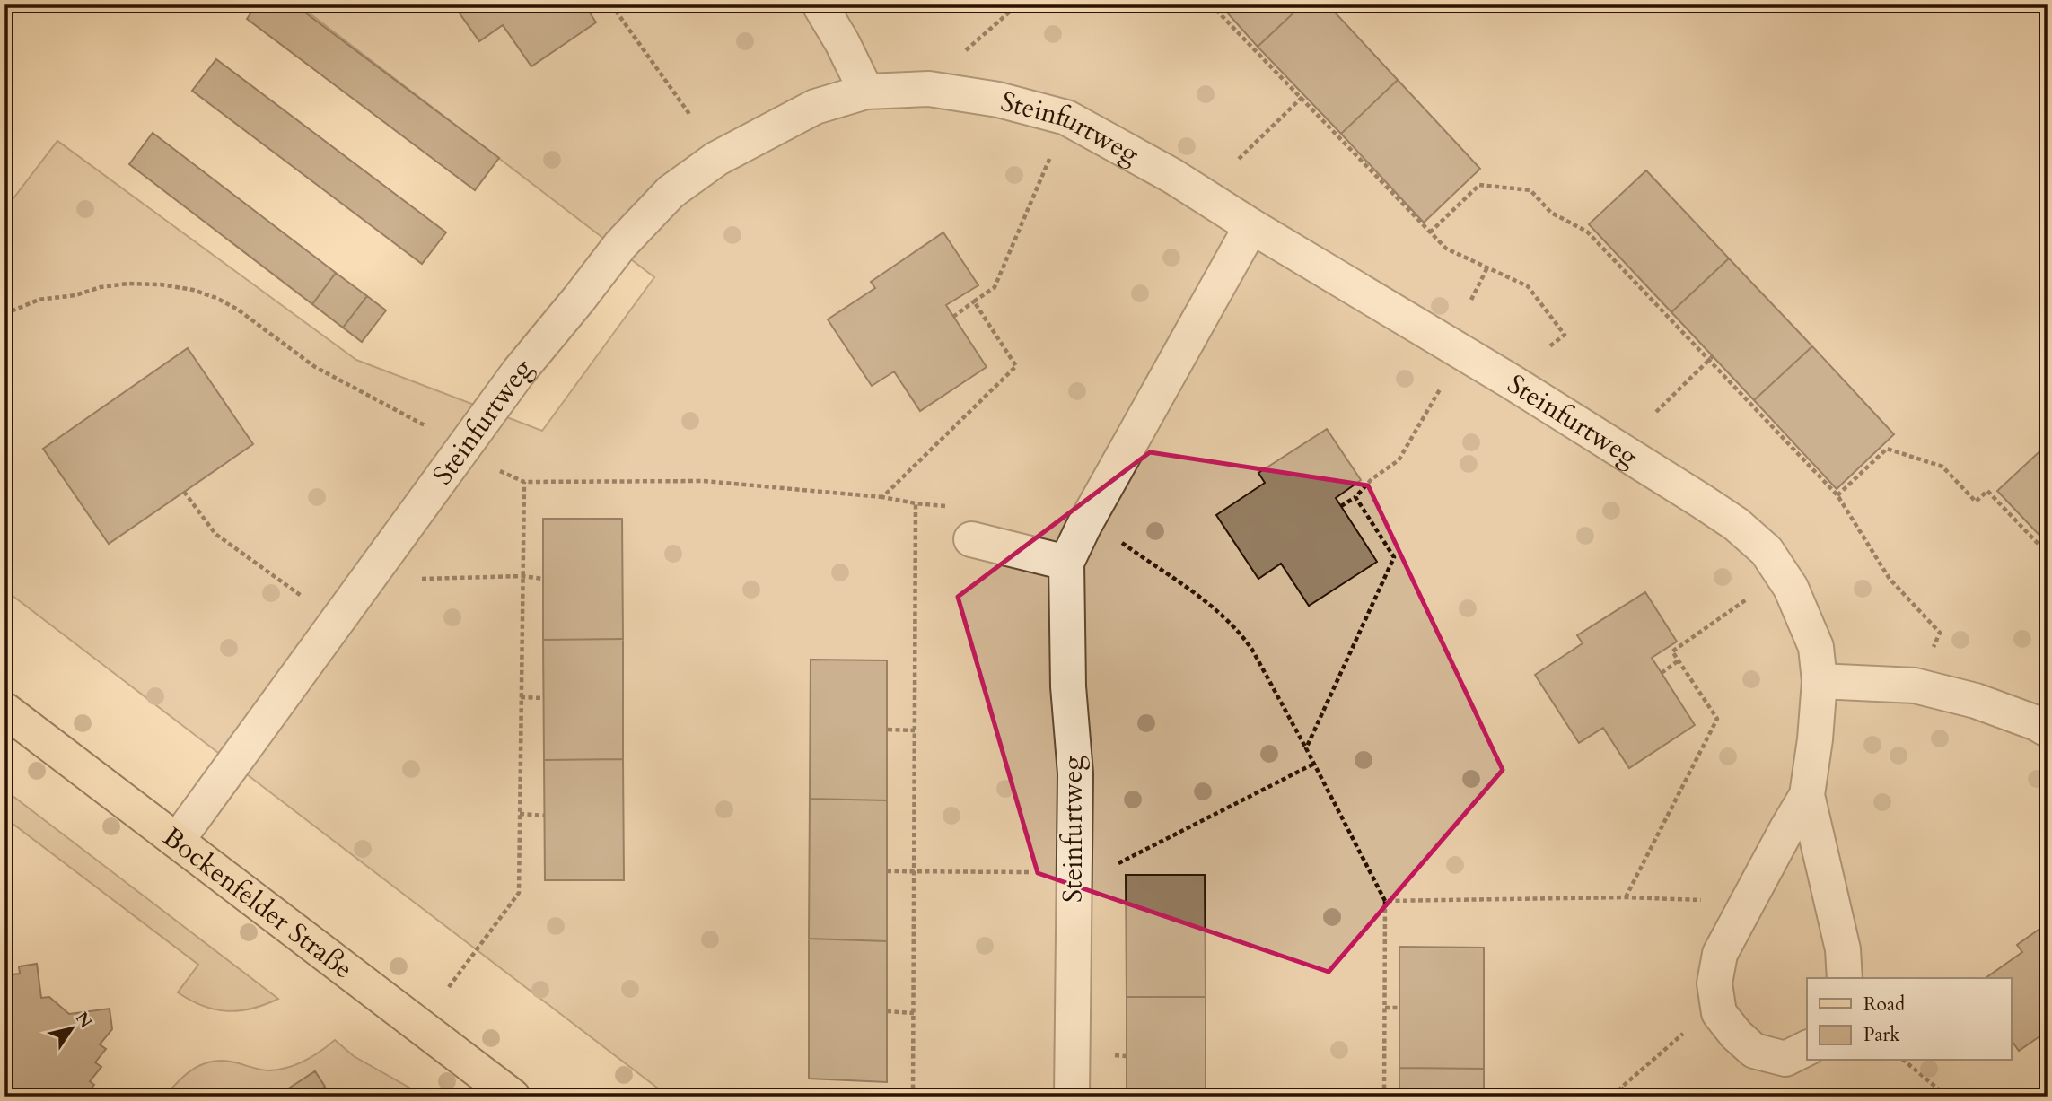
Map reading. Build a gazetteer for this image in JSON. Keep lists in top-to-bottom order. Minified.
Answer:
{"streets":{"main road":["Bockenfelder Straße"],"street":["Steinfurtweg"]},"crossings":[["Steinfurtweg","Bockenfelder Straße"]],"legend":["Road","Park"],"north":"top right"}
